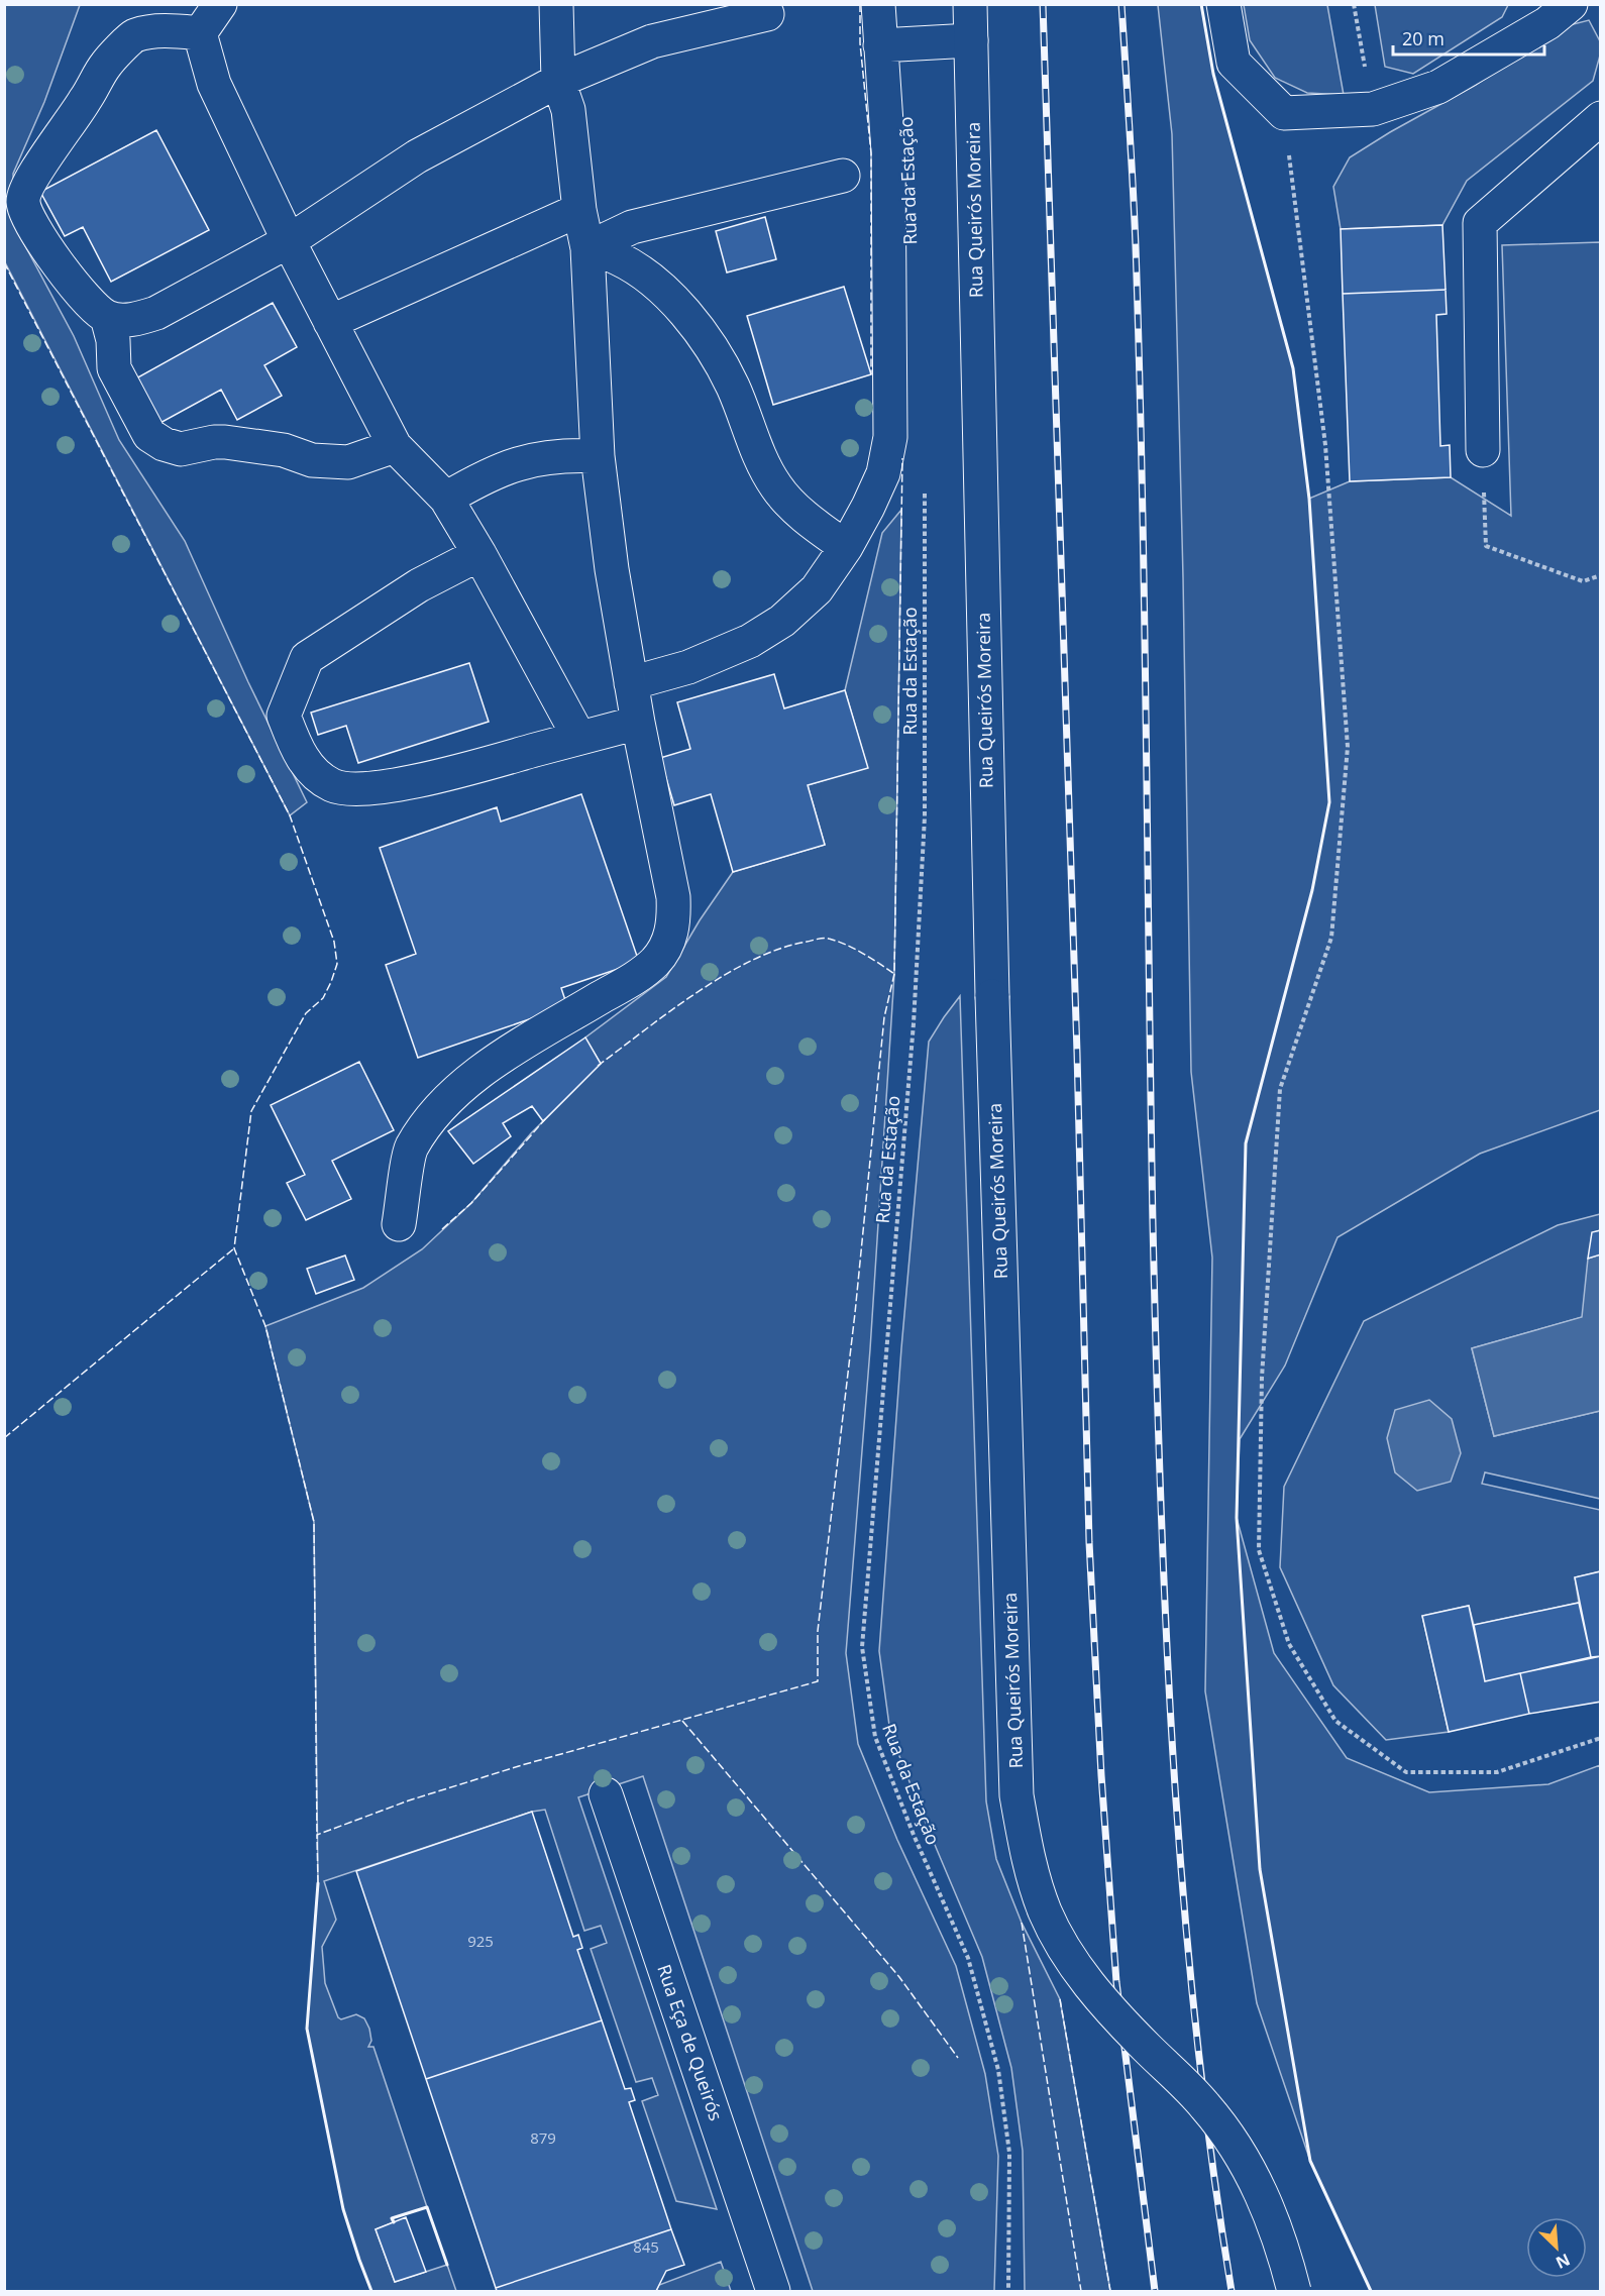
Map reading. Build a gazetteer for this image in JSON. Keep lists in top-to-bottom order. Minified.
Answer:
{"streets":{"main road":["Rua Queirós Moreira","Rua Eça de Queirós"],"path":["Rua da Estação"]},"house_numbers":["925","879","845"],"scale_bar":"20 m","north":"bottom right"}
